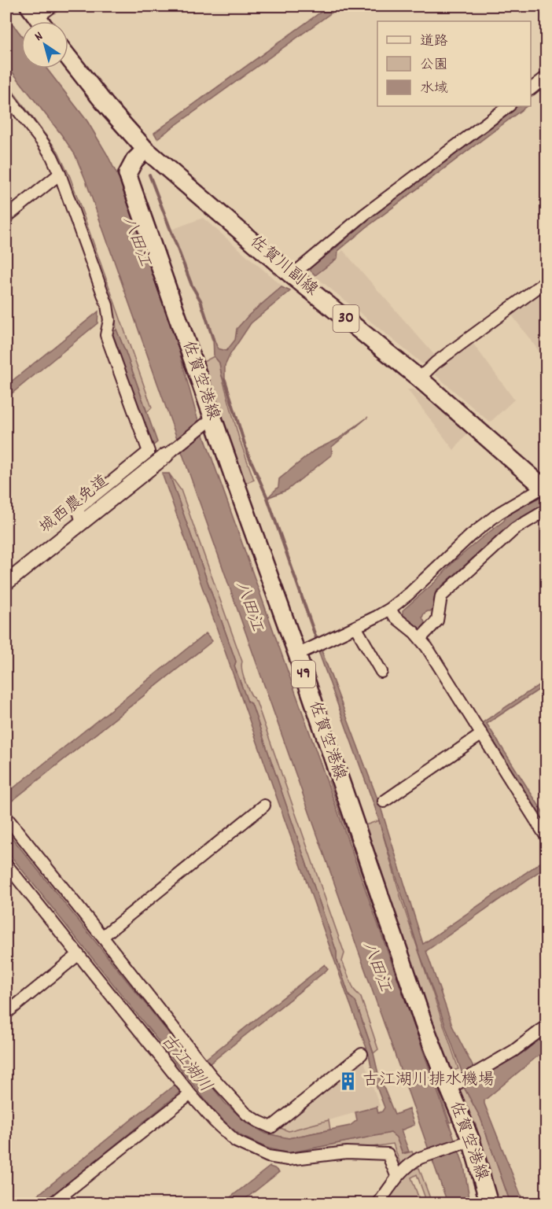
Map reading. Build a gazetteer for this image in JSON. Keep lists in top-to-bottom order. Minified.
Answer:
{"streets":{"main road":["佐賀川副線","30","佐賀空港線","49"],"street":["城西農免道"]},"crossings":[["佐賀川副線","佐賀空港線"]],"water":["八田江","古江湖川"],"places":{"building":["古江湖川排水機場"]},"legend":["道路","公園","水域"],"north":"top left"}
